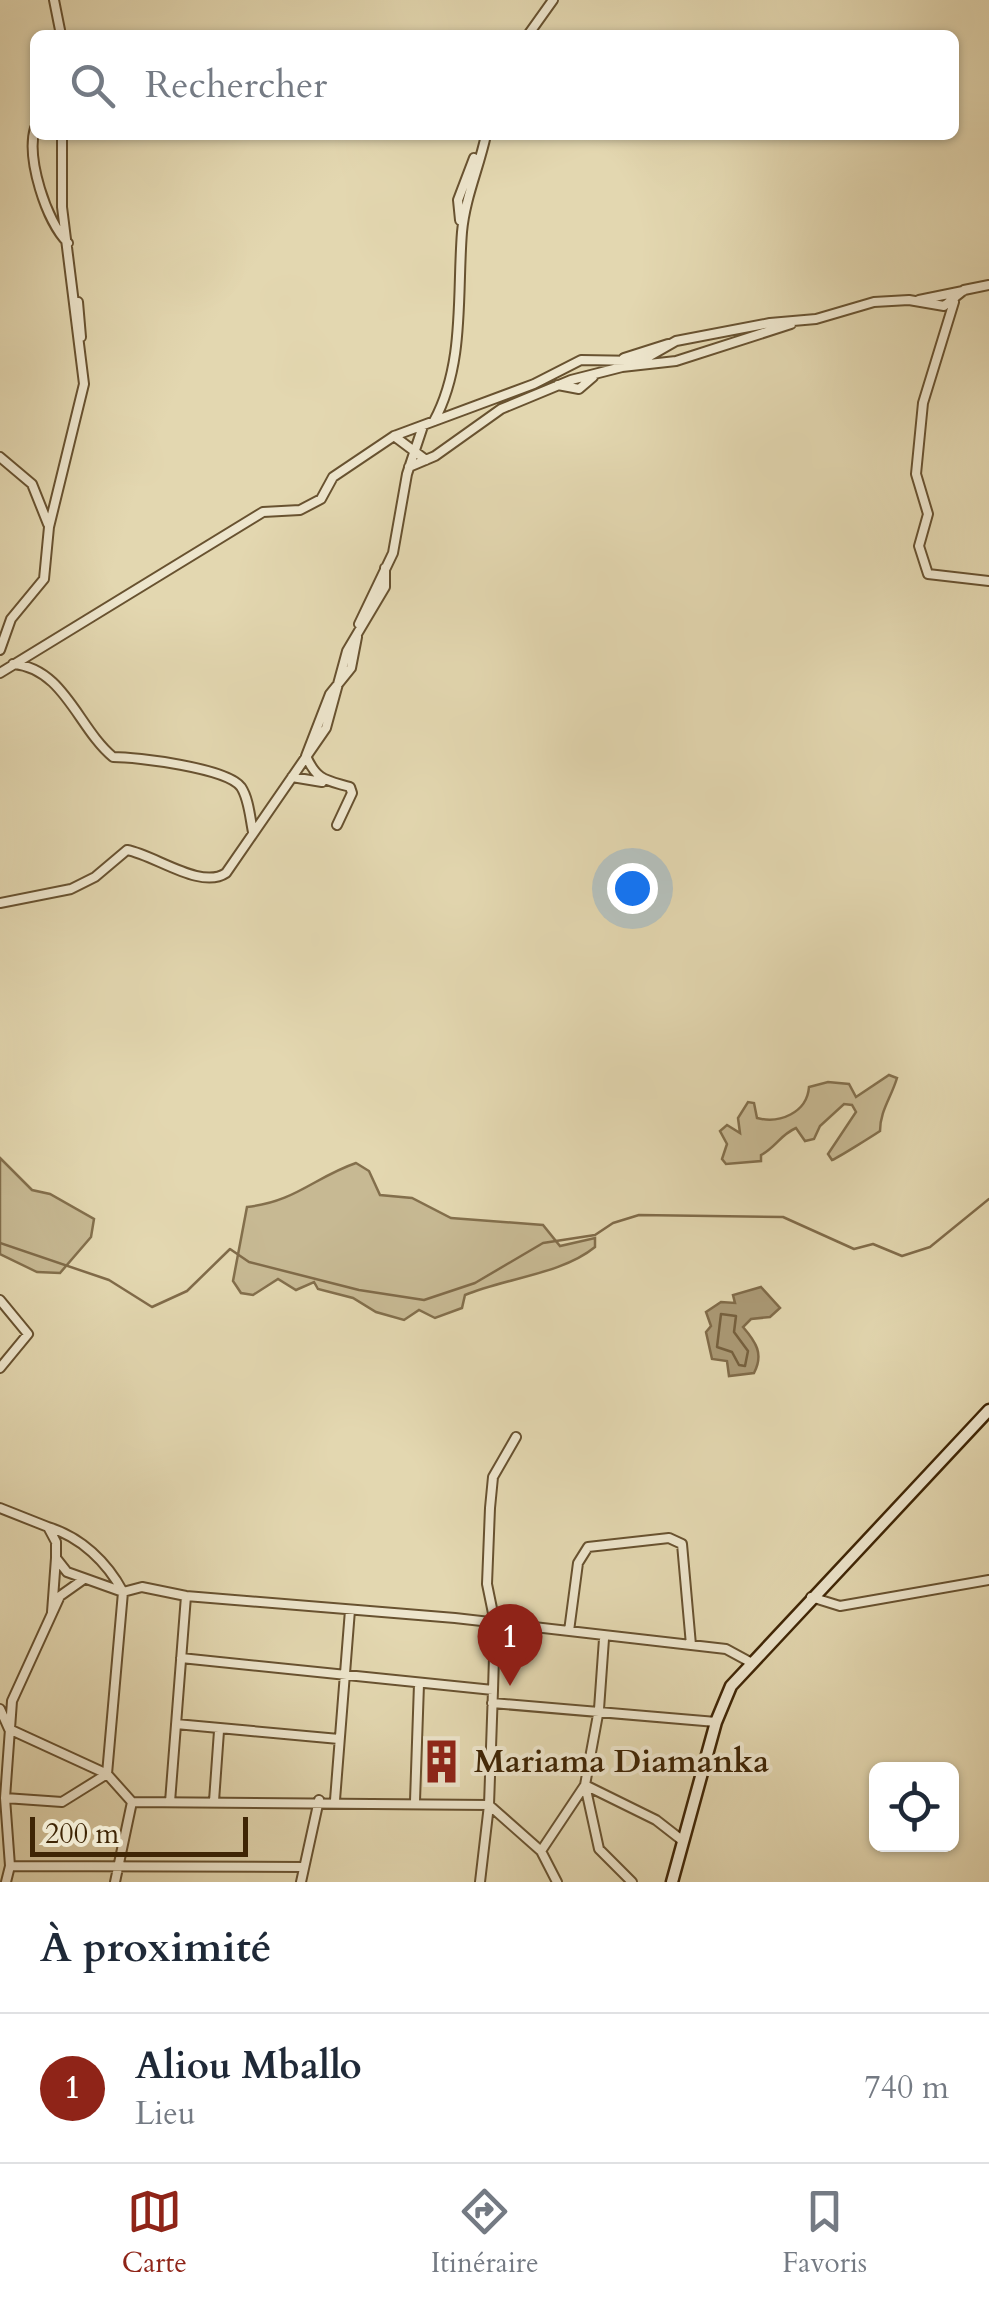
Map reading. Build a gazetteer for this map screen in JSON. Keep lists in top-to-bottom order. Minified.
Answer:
{"places":{"building":["Mariama Diamanka"]},"scale_bar":"200 m","page":{"search":"Rechercher","pins":"1","scale":"200 m","heading":"À proximité","list":[{"mark":"1","name":"Aliou Mballo","note":"Lieu","value":"740 m"}],"nav":["Carte","Itinéraire","Favoris"]}}
